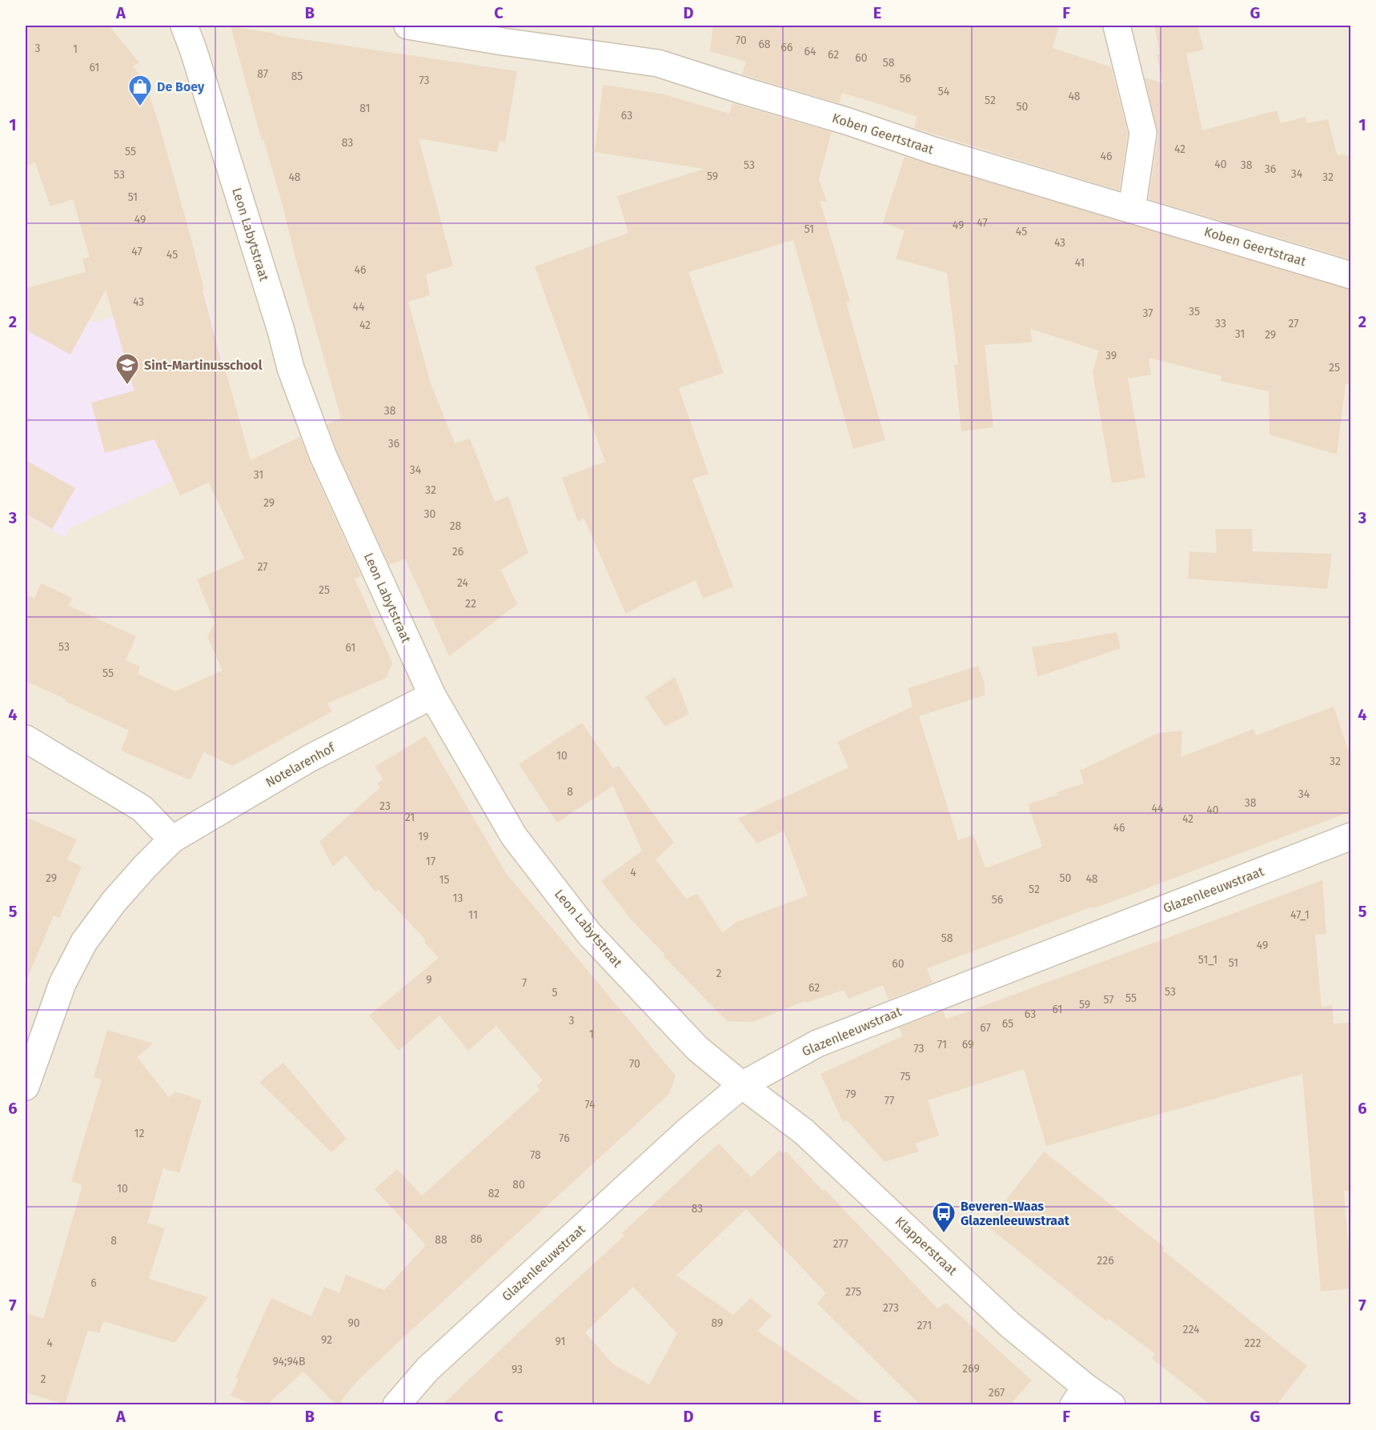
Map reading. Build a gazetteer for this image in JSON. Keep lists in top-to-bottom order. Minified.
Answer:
{"streets":{"street":["Koben Geertstraat","Leon Labytstraat","Notelarenhof","Glazenleeuwstraat","Klapperstraat"]},"crossings":[["Leon Labytstraat","Notelarenhof"],["Leon Labytstraat","Glazenleeuwstraat"],["Leon Labytstraat","Klapperstraat"],["Glazenleeuwstraat","Klapperstraat"]],"places":{"shop":["De Boey"],"school or university":["Sint-Martinusschool"],"bus stop":["Beveren-Waas Glazenleeuwstraat"]},"house_numbers":["70","68","66","3","1","64","62","60","58","61","87","85","56","73","54","48","52","50","81","63","83","42","55","46","40","53","38","36","34","53","59","48","32","51","49","47","49","51","45","43","47","45","41","46","43","44","35","37","33","27","42","31","29","39","25","38","36","34","31","32","29","30","28","26","27","24","25","22","53","61","55","10","32","8","34","38","23","44","40","21","42","46","19","17","4","29","50","48","15","52","13","56","11","47_1","58","49","51_1","51","60","2","9","7","62","53","5","55","57","59","61","63","3","65","67","1","71","69","73","70","75","79","77","74","12","76","78","80","10","82","83","86","88","8","277","226","6","275","273","90","89","271","224","92","91","4","222","94;94B","269","93","2","267"],"grid":{"columns":["A","B","C","D","E","F","G"],"rows":["1","2","3","4","5","6","7"]}}
